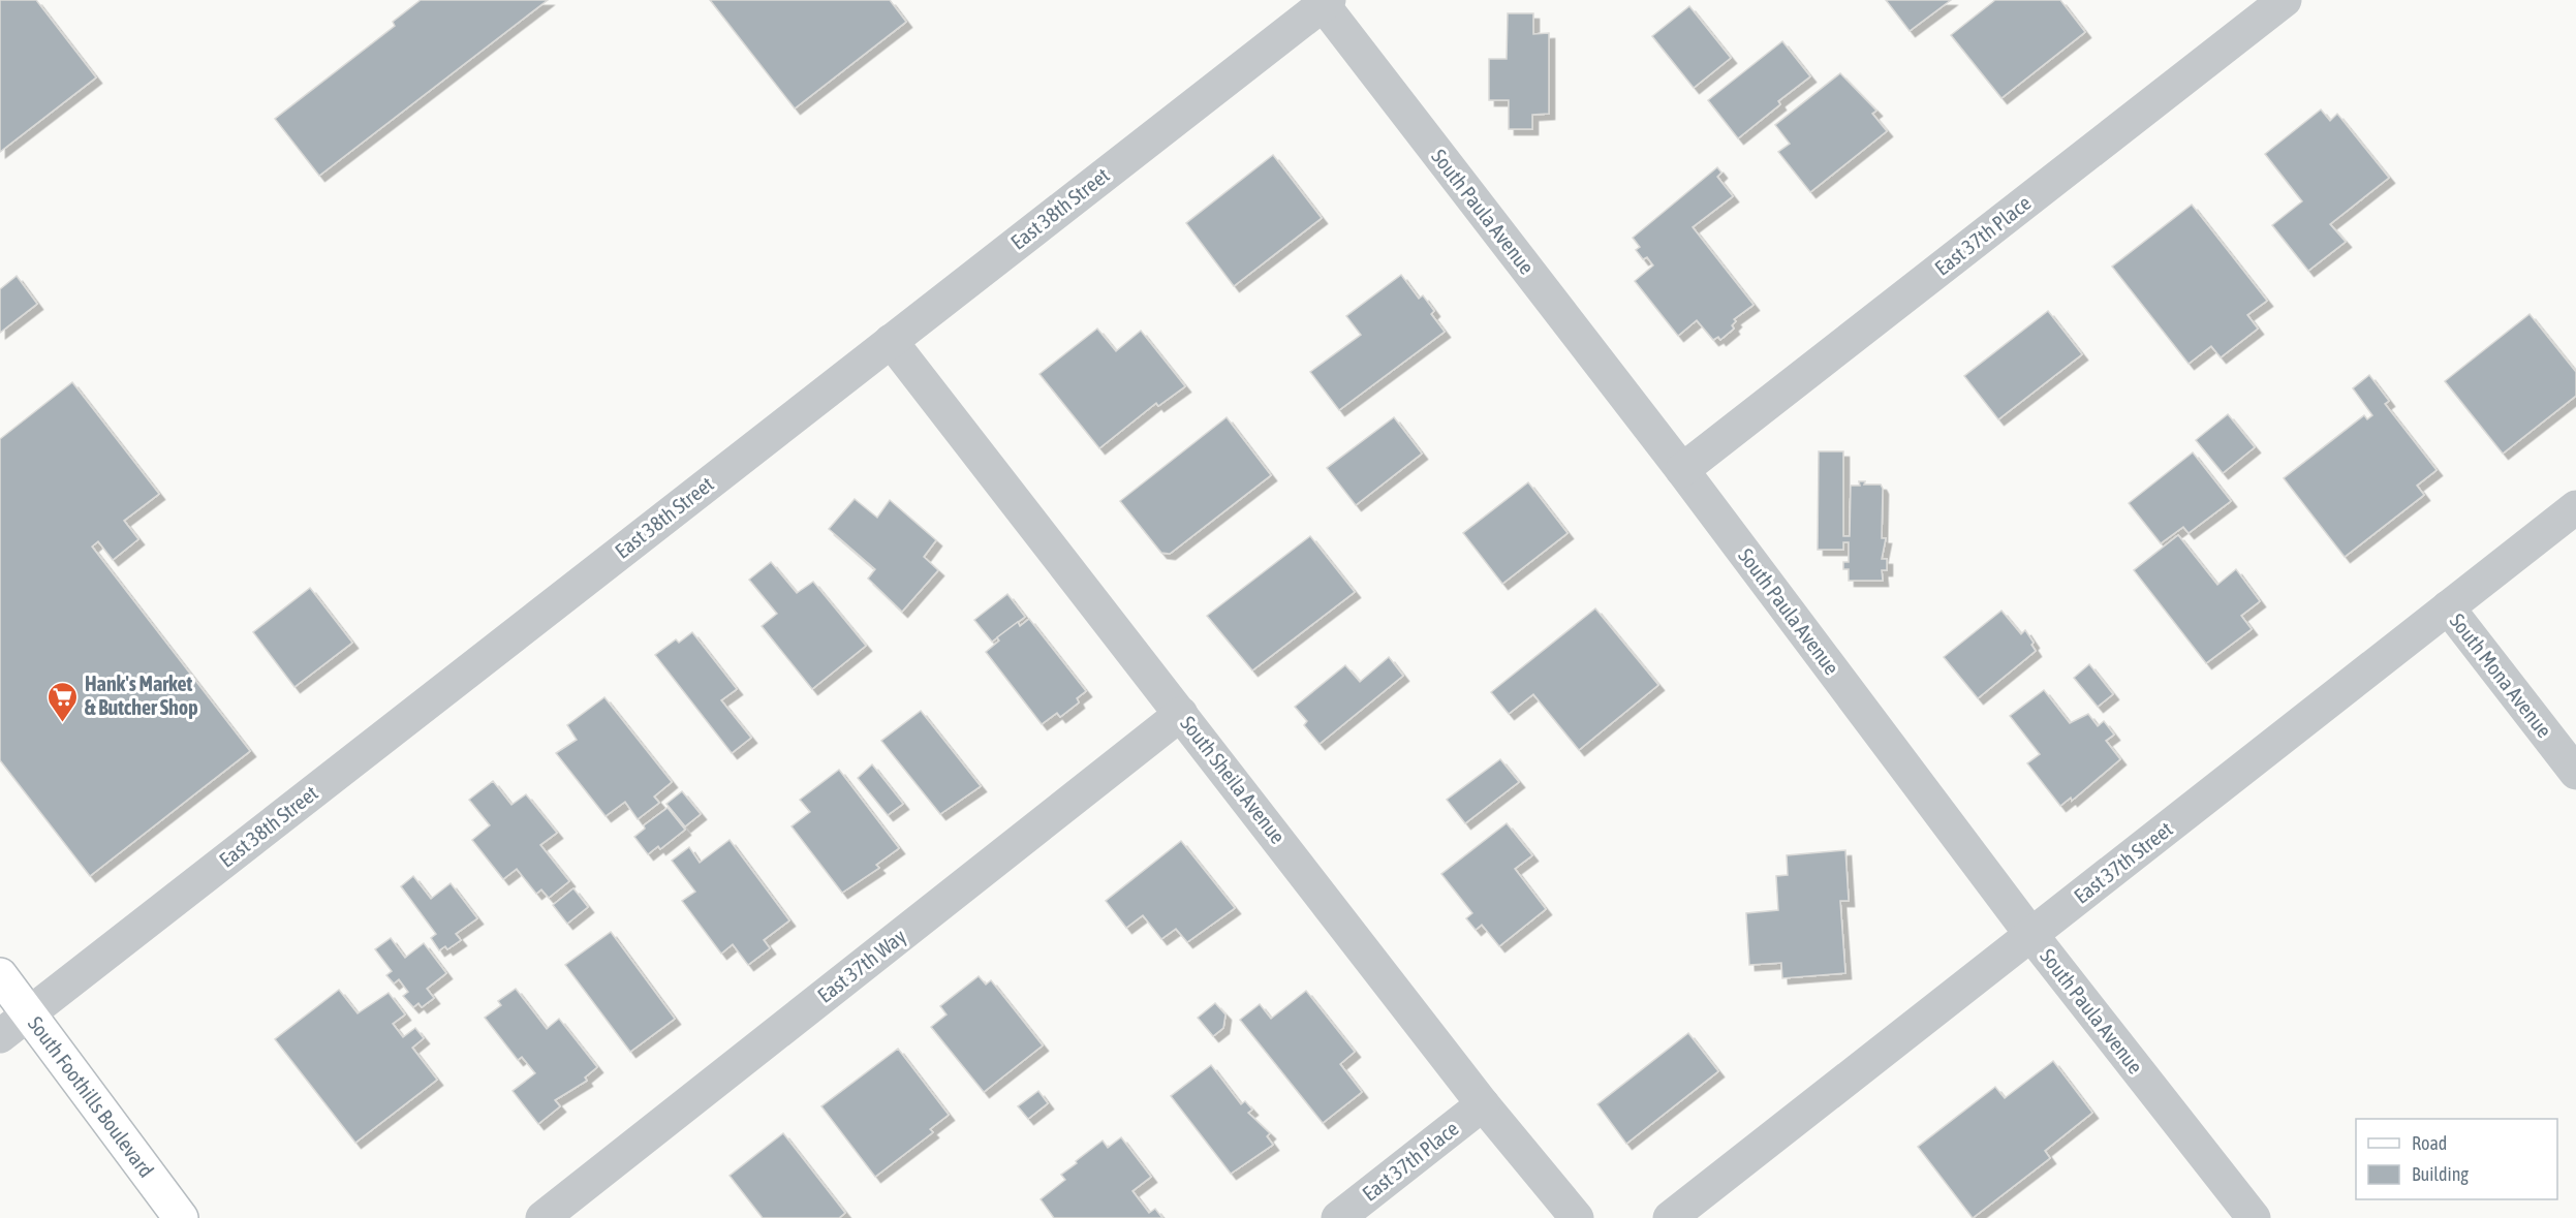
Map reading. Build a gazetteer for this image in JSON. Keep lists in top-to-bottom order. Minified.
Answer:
{"streets":{"main road":["South Foothills Boulevard"],"street":["East 38th Street","South Paula Avenue","East 37th Place","South Mona Avenue","South Sheila Avenue","East 37th Street","East 37th Way"]},"crossings":[["East 38th Street","South Paula Avenue"],["East 38th Street","South Sheila Avenue"],["East 38th Street","South Foothills Boulevard"],["South Paula Avenue","East 37th Place"],["South Paula Avenue","East 37th Street"],["East 37th Place","South Sheila Avenue"],["South Mona Avenue","East 37th Street"],["South Sheila Avenue","East 37th Way"]],"places":{"supermarket":["Hank's Market & Butcher Shop"]},"legend":["Road","Building"]}
